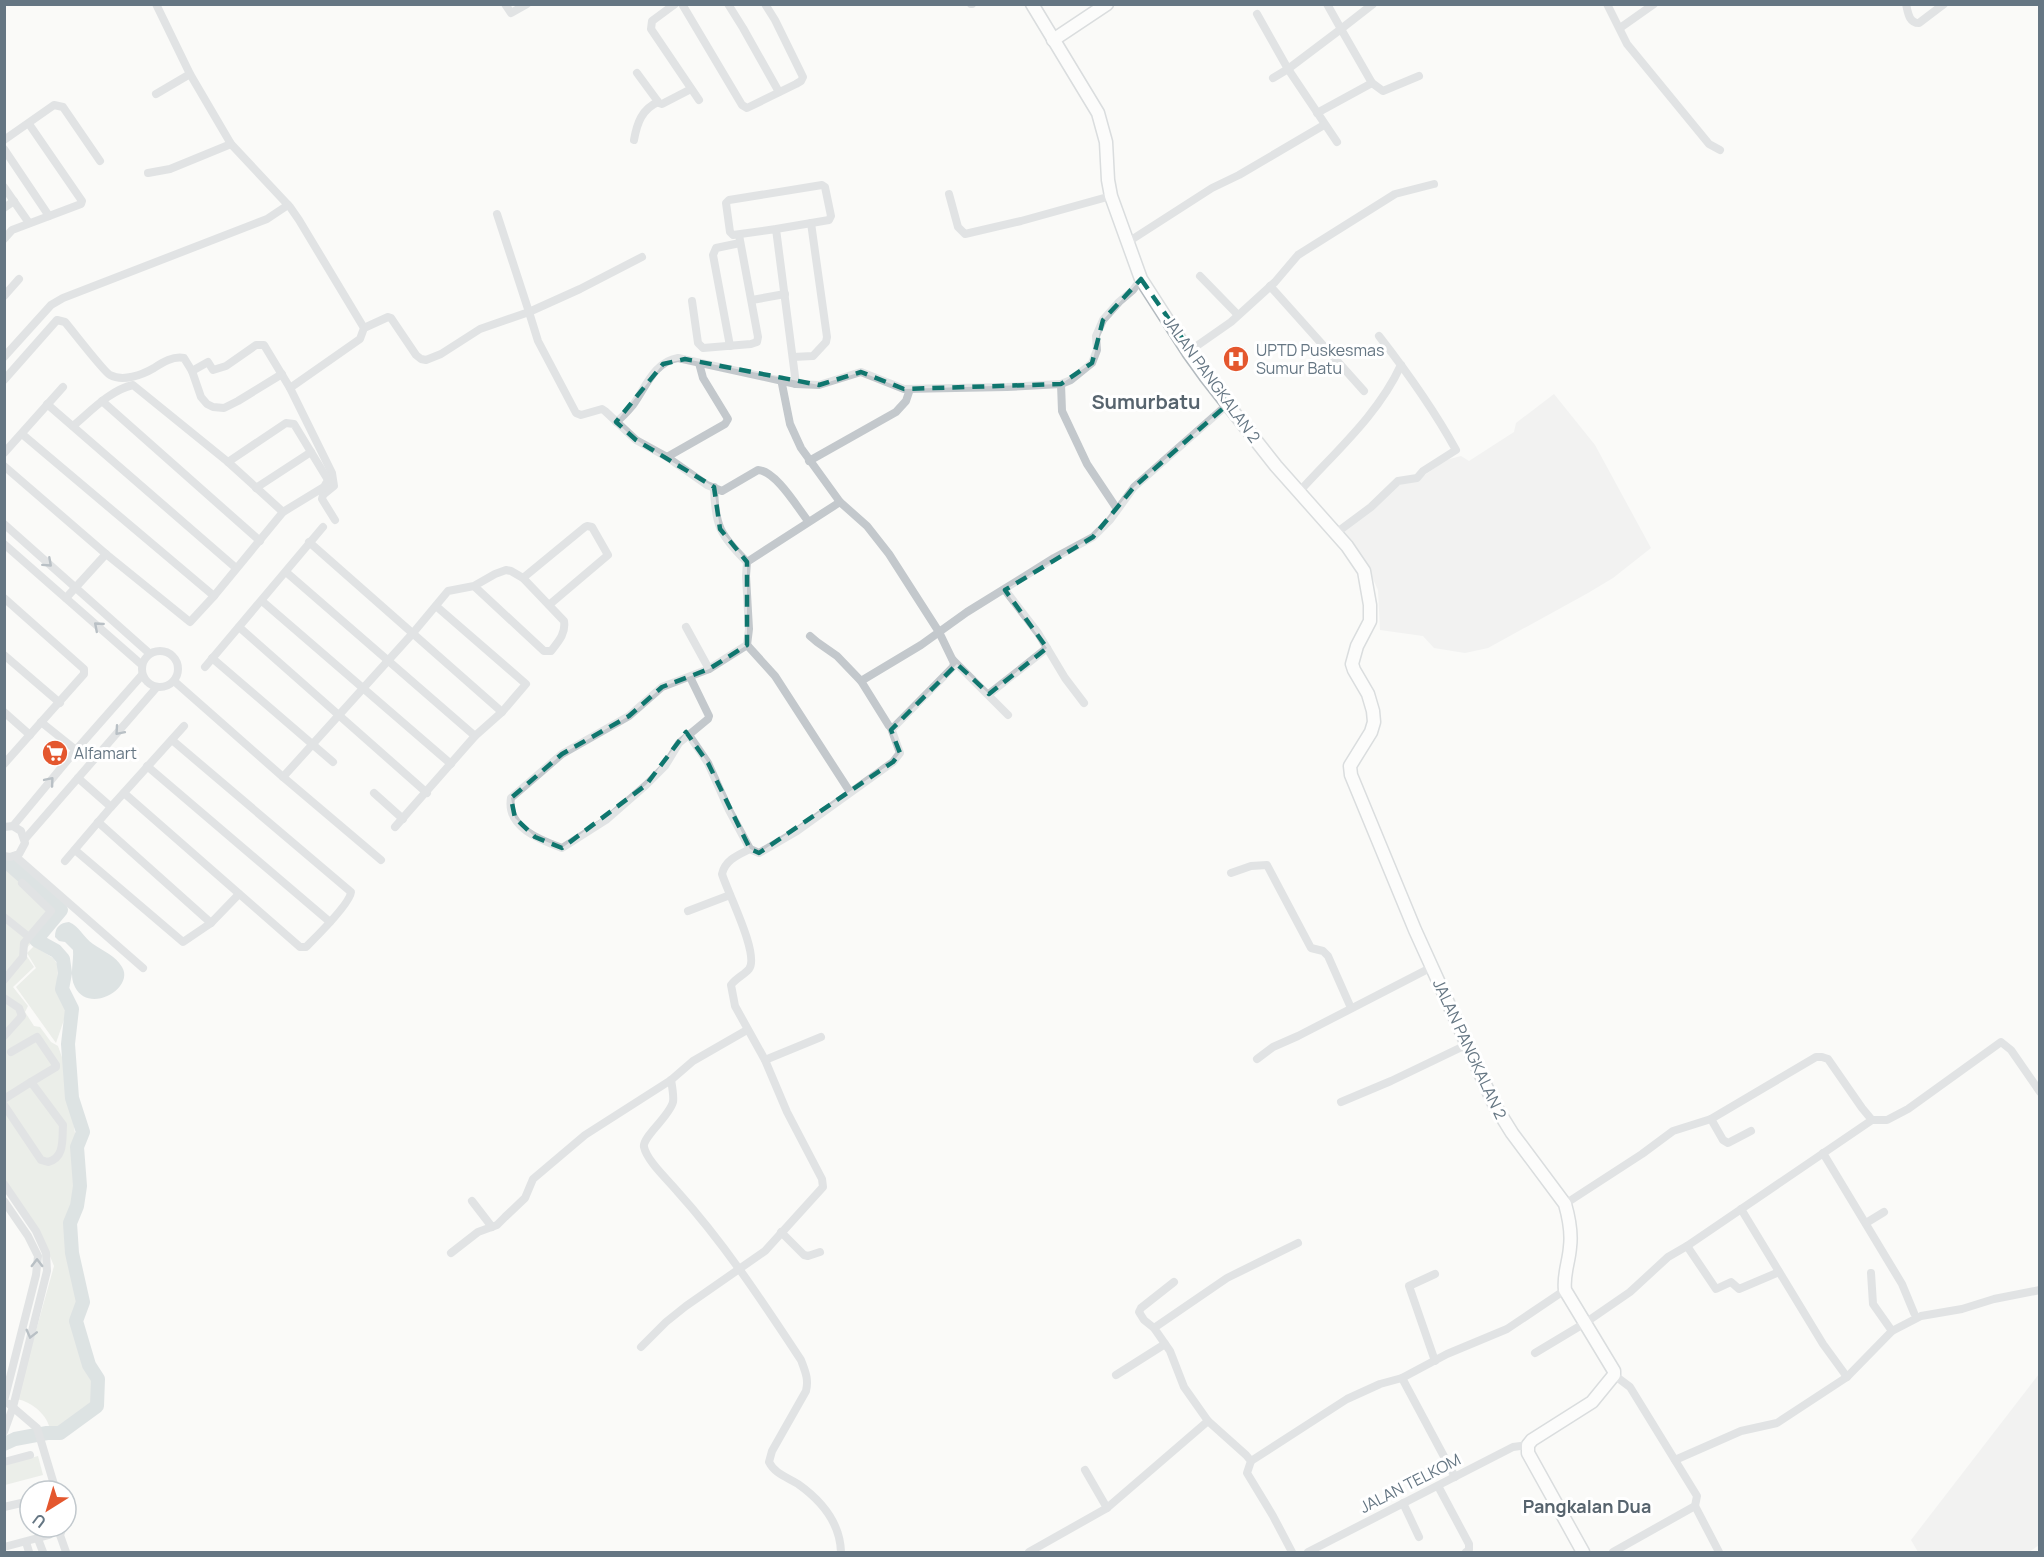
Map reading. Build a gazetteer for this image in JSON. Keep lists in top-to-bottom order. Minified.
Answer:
{"streets":{"street":["JALAN PANGKALAN 2","JALAN TELKOM"]},"districts":["Sumurbatu","Pangkalan Dua"],"places":{"hospital":["UPTD Puskesmas Sumur Batu"],"supermarket":["Alfamart"]},"north":"bottom left"}
